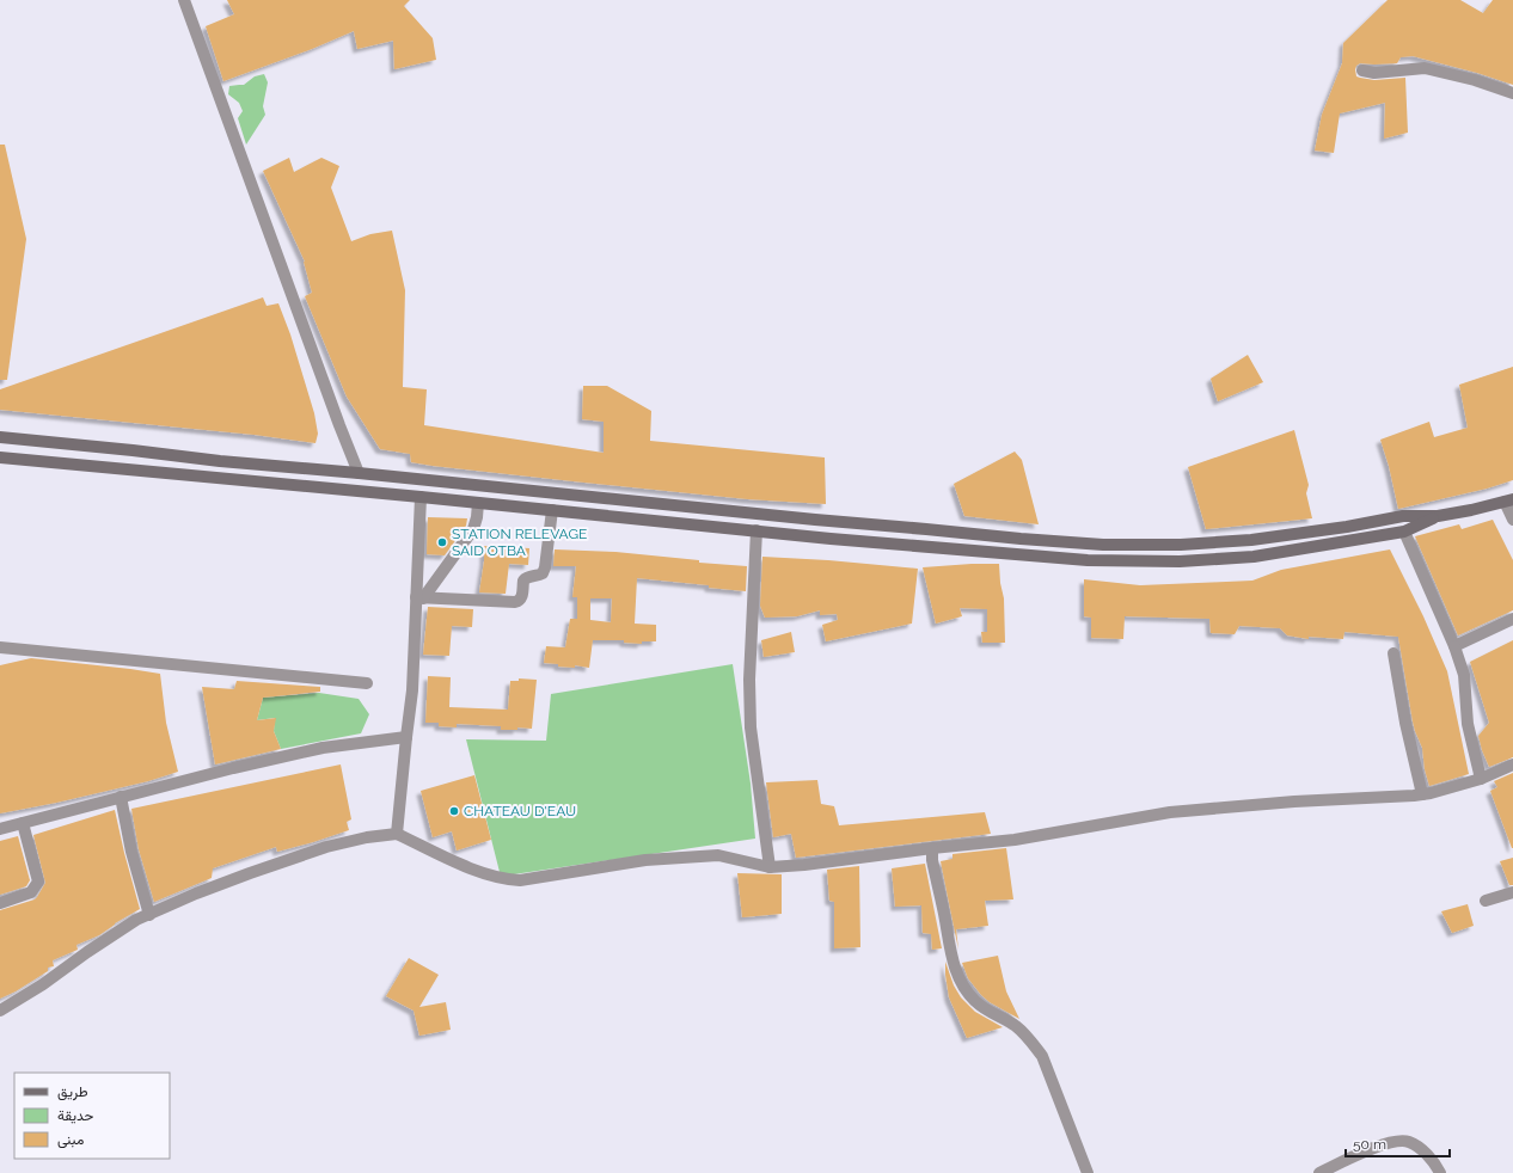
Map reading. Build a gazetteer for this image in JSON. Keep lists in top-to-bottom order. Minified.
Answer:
{"places":["STATION RELEVAGE SAID OTBA","CHATEAU D'EAU"],"legend":["طريق","حديقة","مبنى"],"scale_bar":"50 m"}
